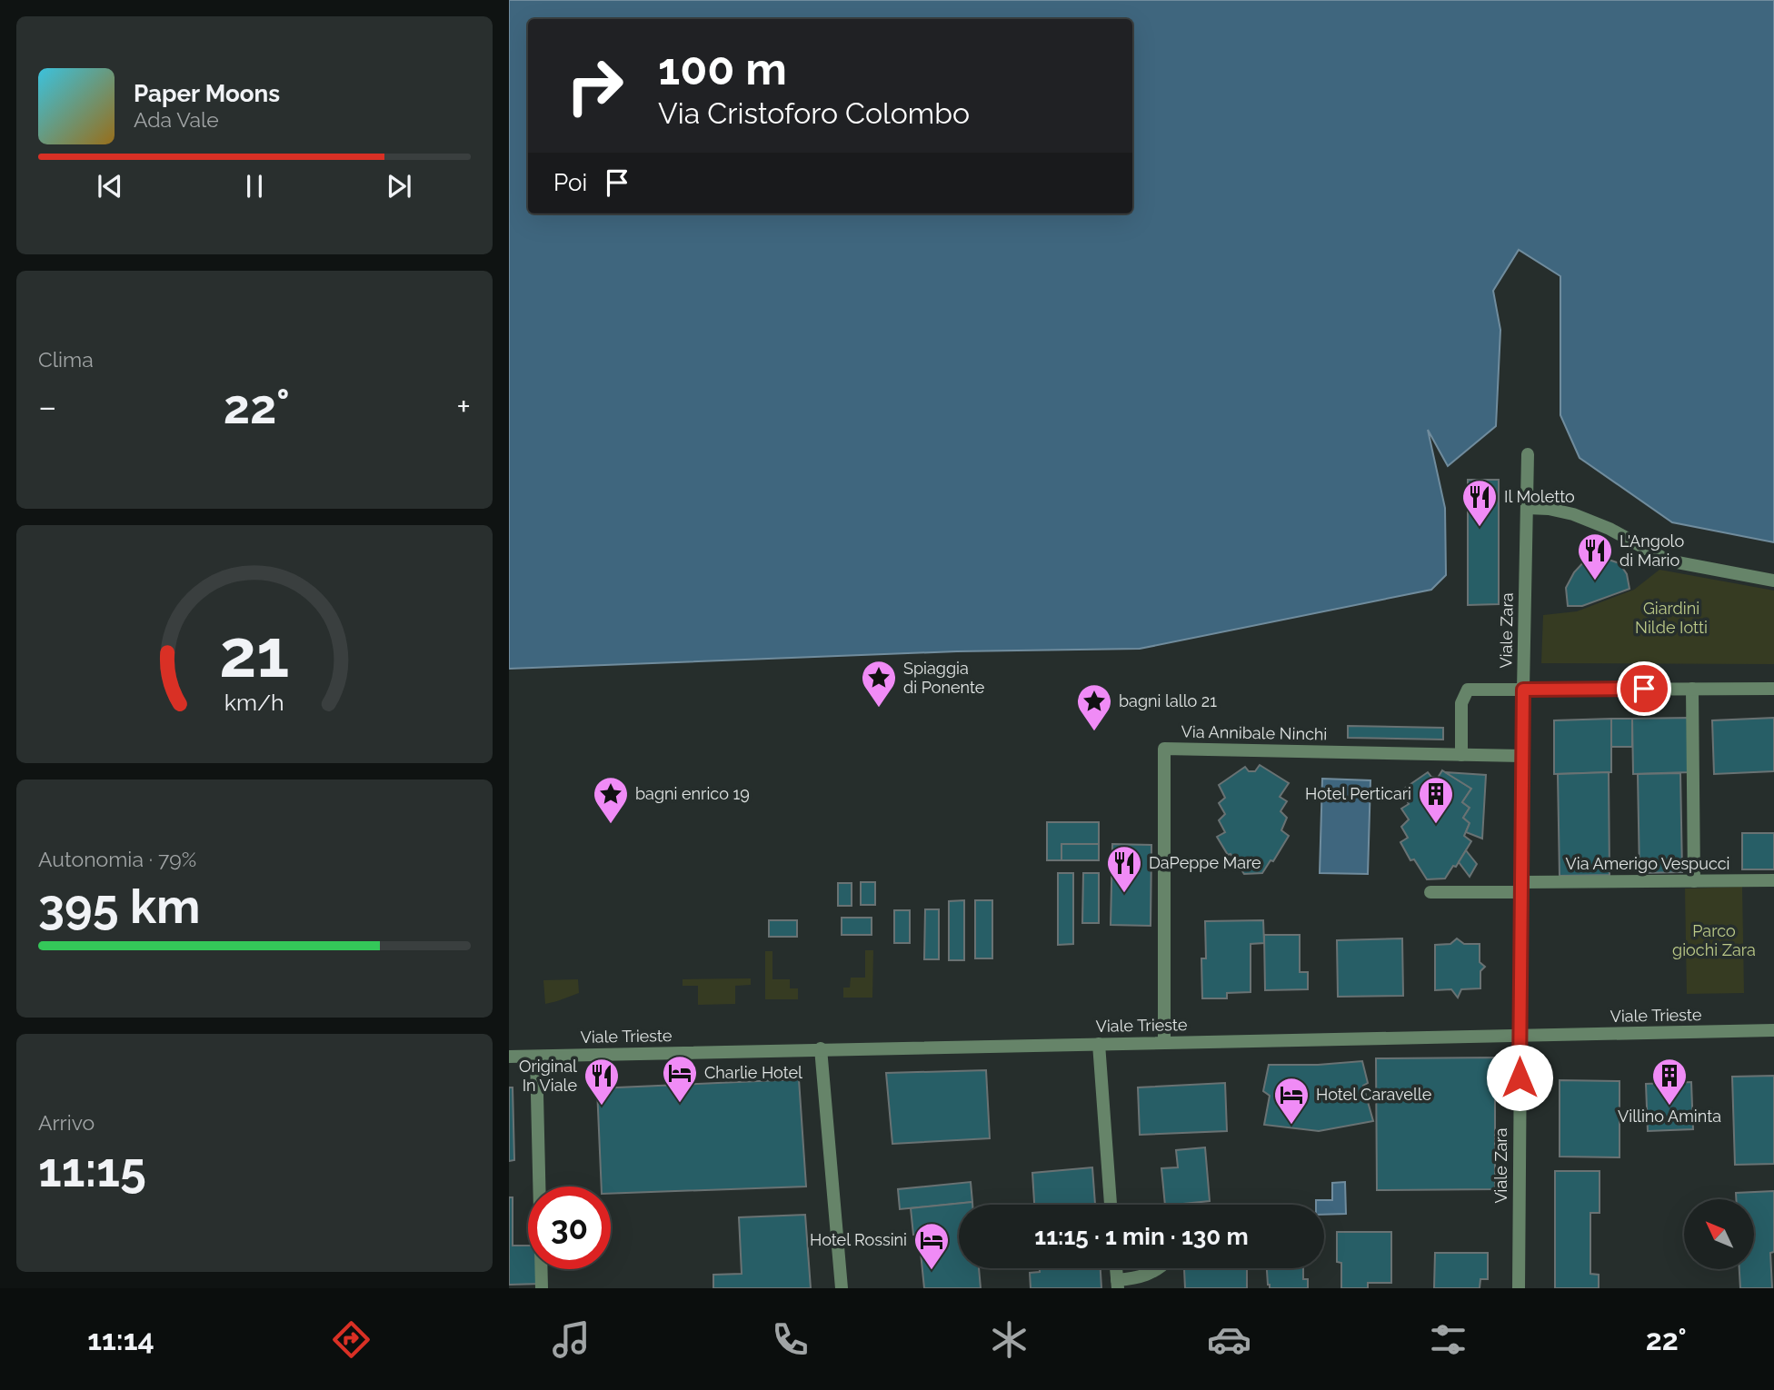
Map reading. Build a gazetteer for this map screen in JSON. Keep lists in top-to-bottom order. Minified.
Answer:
{"streets":{"street":["Viale Zara","Via Annibale Ninchi","Via Amerigo Vespucci","Viale Trieste"]},"crossings":[["Viale Zara","Via Annibale Ninchi"],["Viale Zara","Via Amerigo Vespucci"],["Viale Zara","Viale Trieste"],["Via Annibale Ninchi","Viale Trieste"]],"parks":["Giardini Nilde Iotti","Parco giochi Zara"],"places":{"restaurant":["Il Moletto","L'Angolo di Mario","DaPeppe Mare","Original In Viale"],"place":["Spiaggia di Ponente","bagni lallo 21","bagni enrico 19"],"building":["Hotel Perticari","Villino Aminta"],"hotel":["Charlie Hotel","Hotel Caravelle","Hotel Rossini"]},"north":"top left","page":{"turn":["100 m","Via Cristoforo Colombo"],"song":["Paper Moons","Ada Vale"],"then":"Poi","tile":["Clima",["Autonomia · 79%","395 km"],["Arrivo","11:15"]],"heat":["−","22°","+"],"limit":"30","trip":"11:15 · 1 min · 130 m","tabs":["11:14","22°"],"gauge":["21","km/h"]}}
